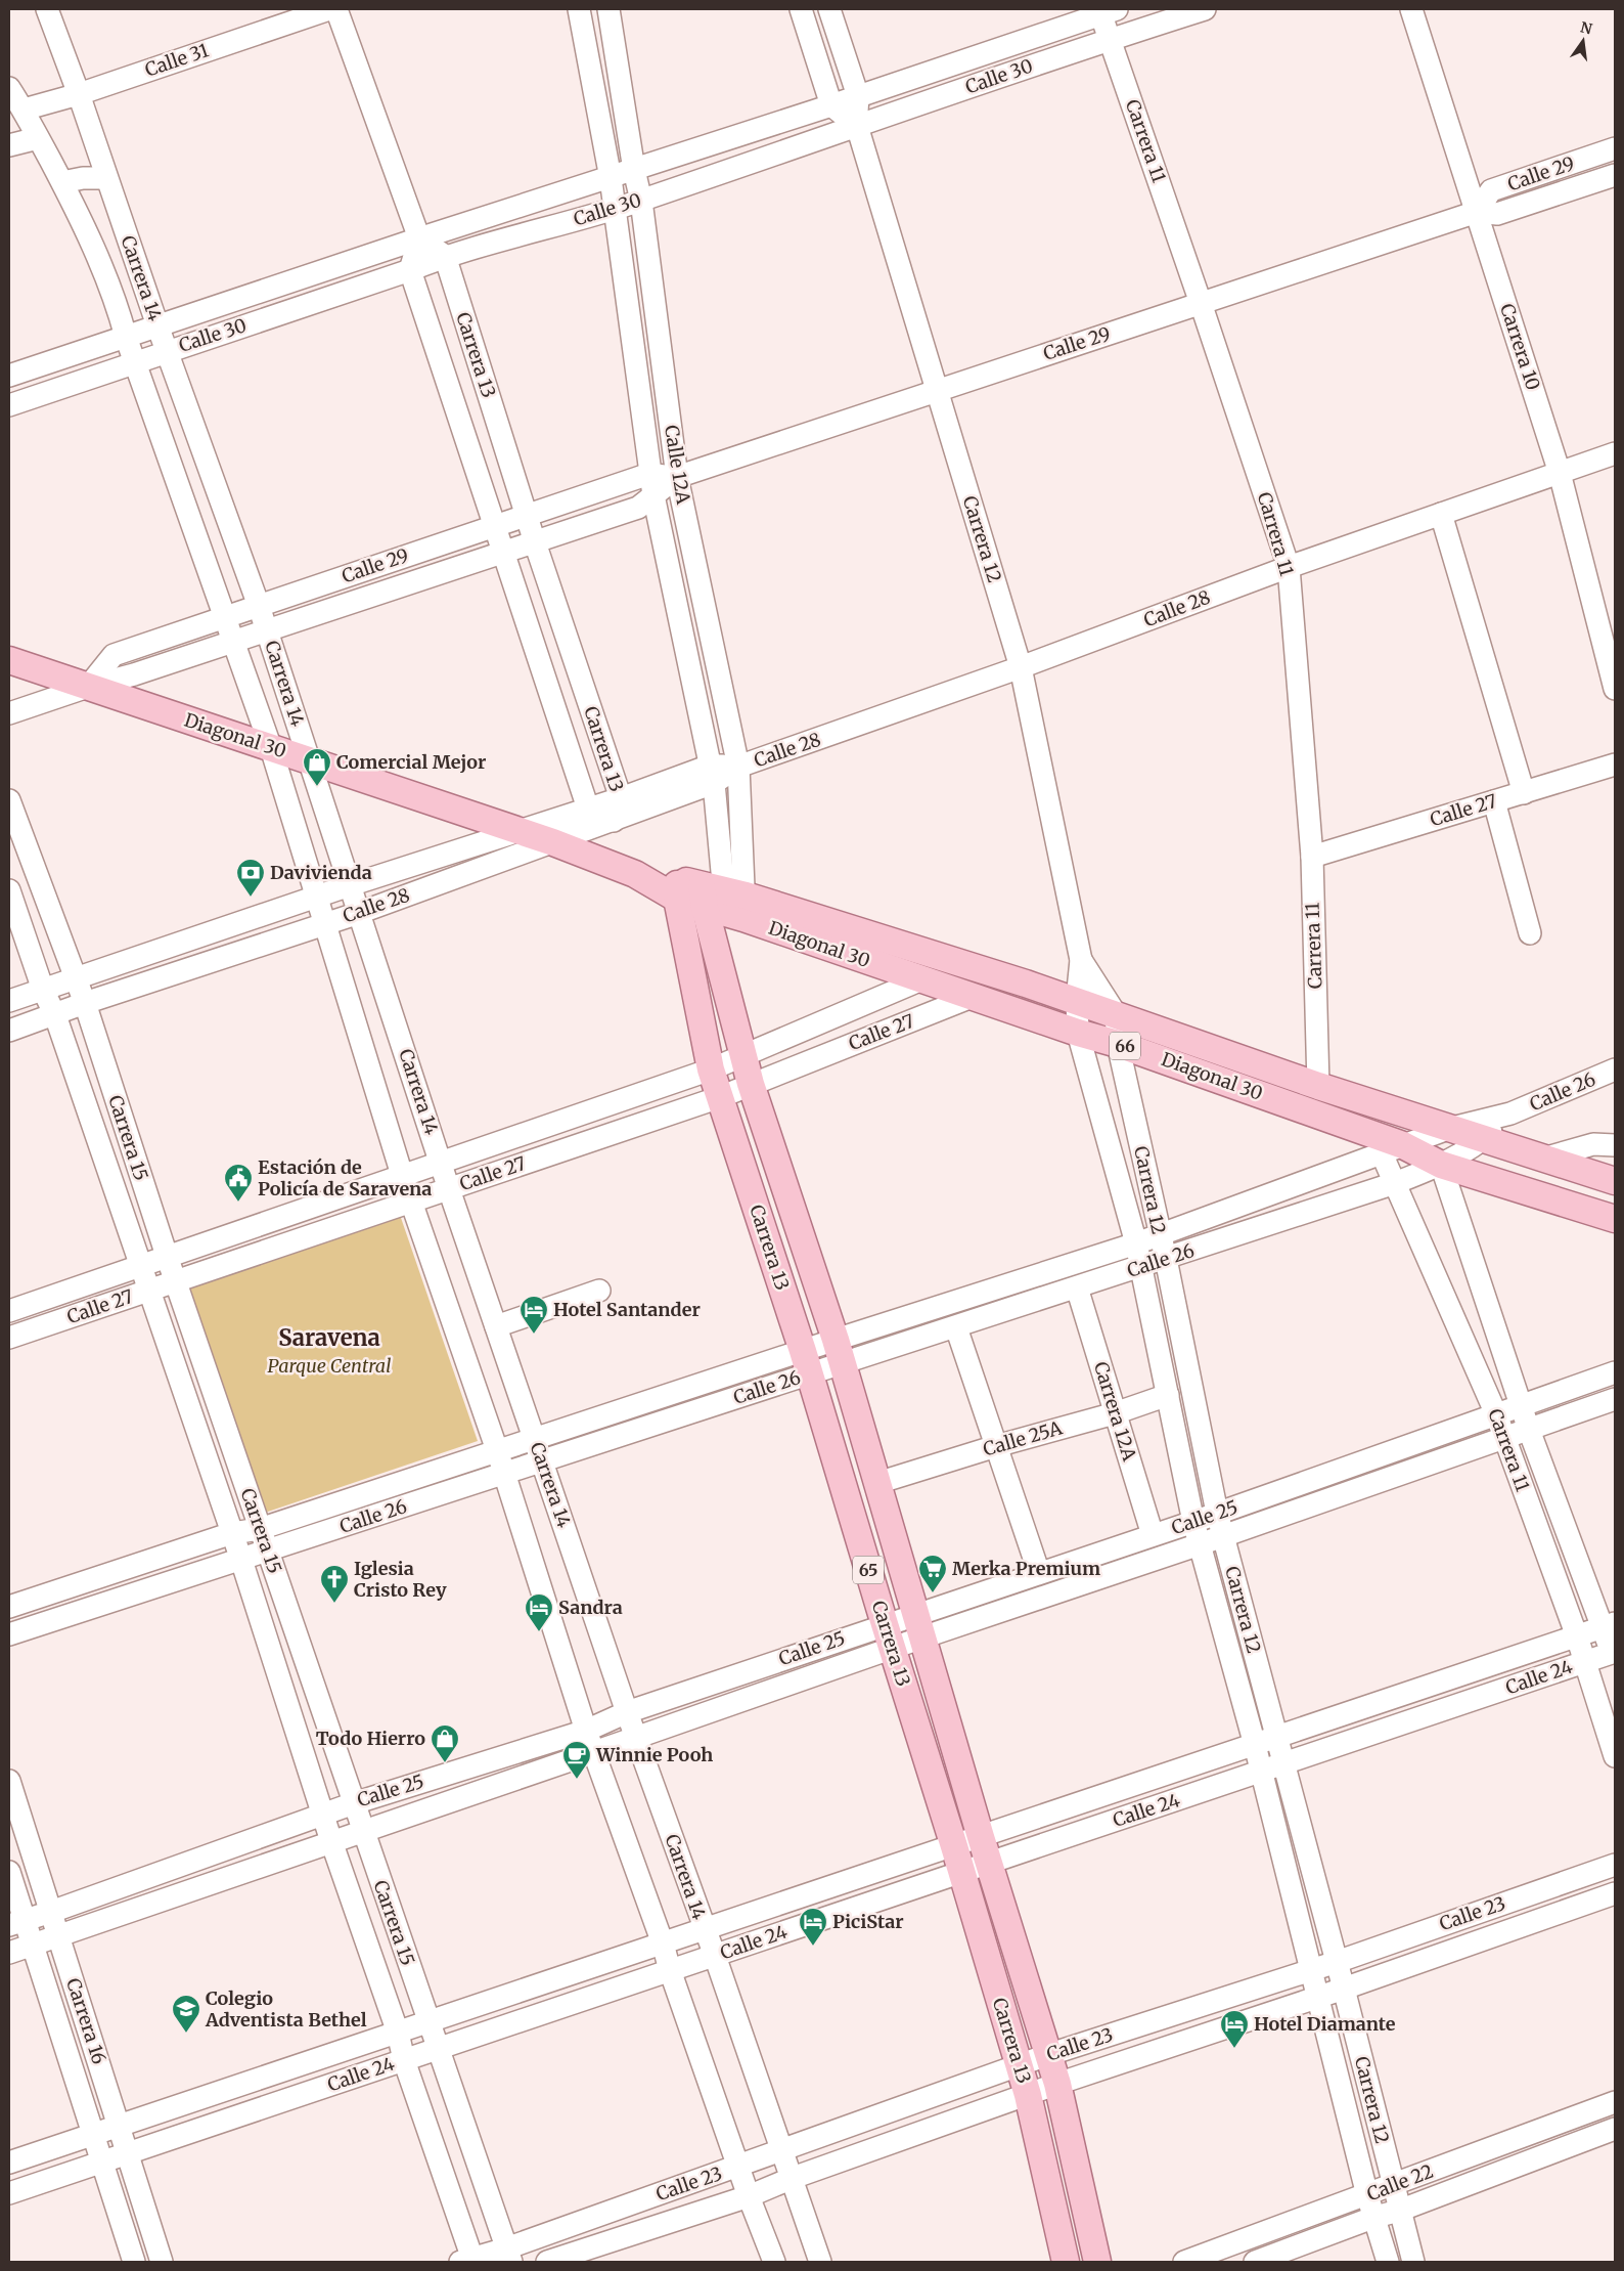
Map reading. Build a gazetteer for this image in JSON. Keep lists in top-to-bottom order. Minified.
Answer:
{"streets":{"main road":["Carrera 13","Diagonal 30","66","65"],"street":["Calle 31","Calle 30","Carrera 11","Calle 29","Carrera 14","Carrera 10","Calle 12A","Carrera 12","Calle 28","Calle 27","Calle 26","Carrera 15","Carrera 12A","Calle 25A","Calle 25","Calle 24","Calle 23","Carrera 16","Calle 22"]},"crossings":[["Calle 31","Carrera 14"],["Calle 30","Carrera 11"],["Calle 30","Carrera 14"],["Calle 30","Carrera 13"],["Calle 30","Calle 12A"],["Calle 30","Carrera 12"],["Carrera 11","Calle 29"],["Carrera 11","Calle 28"],["Carrera 11","Diagonal 30"],["Carrera 11","Calle 27"],["Carrera 11","Calle 26"],["Carrera 11","Calle 25"],["Carrera 11","Calle 24"],["Calle 29","Carrera 14"],["Calle 29","Carrera 10"],["Calle 29","Carrera 13"],["Calle 29","Calle 12A"],["Calle 29","Carrera 12"],["Calle 29","Diagonal 30"],["Carrera 14","Calle 28"],["Carrera 14","Diagonal 30"],["Carrera 14","Calle 27"],["Carrera 14","Calle 26"],["Carrera 14","Calle 25"],["Carrera 14","Calle 24"],["Carrera 14","Calle 23"],["Carrera 10","Calle 28"],["Carrera 13","Calle 12A"],["Carrera 13","Calle 28"],["Carrera 13","Diagonal 30"],["Carrera 13","Calle 27"],["Carrera 13","Calle 26"],["Carrera 13","Calle 25A"],["Carrera 13","Calle 25"],["Carrera 13","Calle 24"],["Carrera 13","Calle 23"],["Calle 12A","Calle 28"],["Calle 12A","Diagonal 30"],["Carrera 12","Calle 28"],["Carrera 12","Diagonal 30"],["Carrera 12","Calle 26"],["Carrera 12","Calle 25A"],["Carrera 12","Calle 25"],["Carrera 12","Calle 24"],["Carrera 12","Calle 23"],["Carrera 12","Calle 22"],["Calle 28","Diagonal 30"],["Calle 28","Carrera 15"],["Diagonal 30","Calle 27"],["Diagonal 30","Calle 26"],["Calle 27","Carrera 15"],["Calle 26","Carrera 15"],["Calle 26","Carrera 12A"],["Carrera 15","Calle 25"],["Carrera 15","Calle 24"],["Carrera 15","Calle 23"],["Carrera 12A","Calle 25A"],["Carrera 12A","Calle 25"],["Calle 25","Carrera 16"],["Calle 24","Carrera 16"]],"districts":["Saravena"],"parks":["Parque Central"],"places":{"shop":["Comercial Mejor","Todo Hierro"],"bank":["Davivienda"],"public building":["Estación de Policía de Saravena"],"hotel":["Hotel Santander","Sandra","PiciStar","Hotel Diamante"],"supermarket":["Merka Premium"],"church":["Iglesia Cristo Rey"],"cafe":["Winnie Pooh"],"school or university":["Colegio Adventista Bethel"]},"north":"top"}
